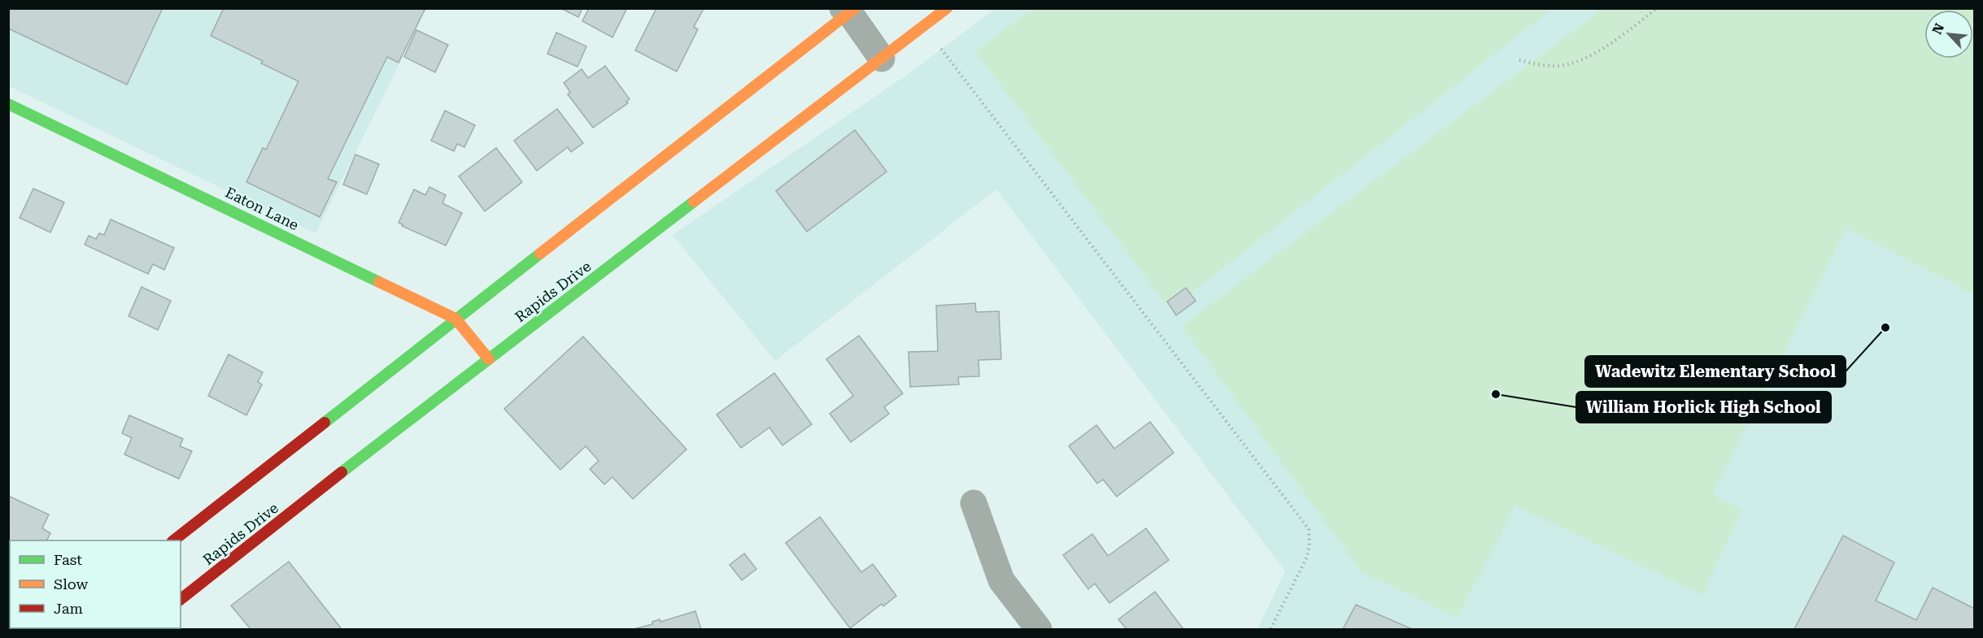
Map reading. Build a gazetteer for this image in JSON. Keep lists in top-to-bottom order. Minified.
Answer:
{"streets":{"street":["Eaton Lane","Rapids Drive"]},"crossings":[["Eaton Lane","Rapids Drive"]],"places":["Wadewitz Elementary School","William Horlick High School"],"legend":["Fast","Slow","Jam"],"north":"top left"}
